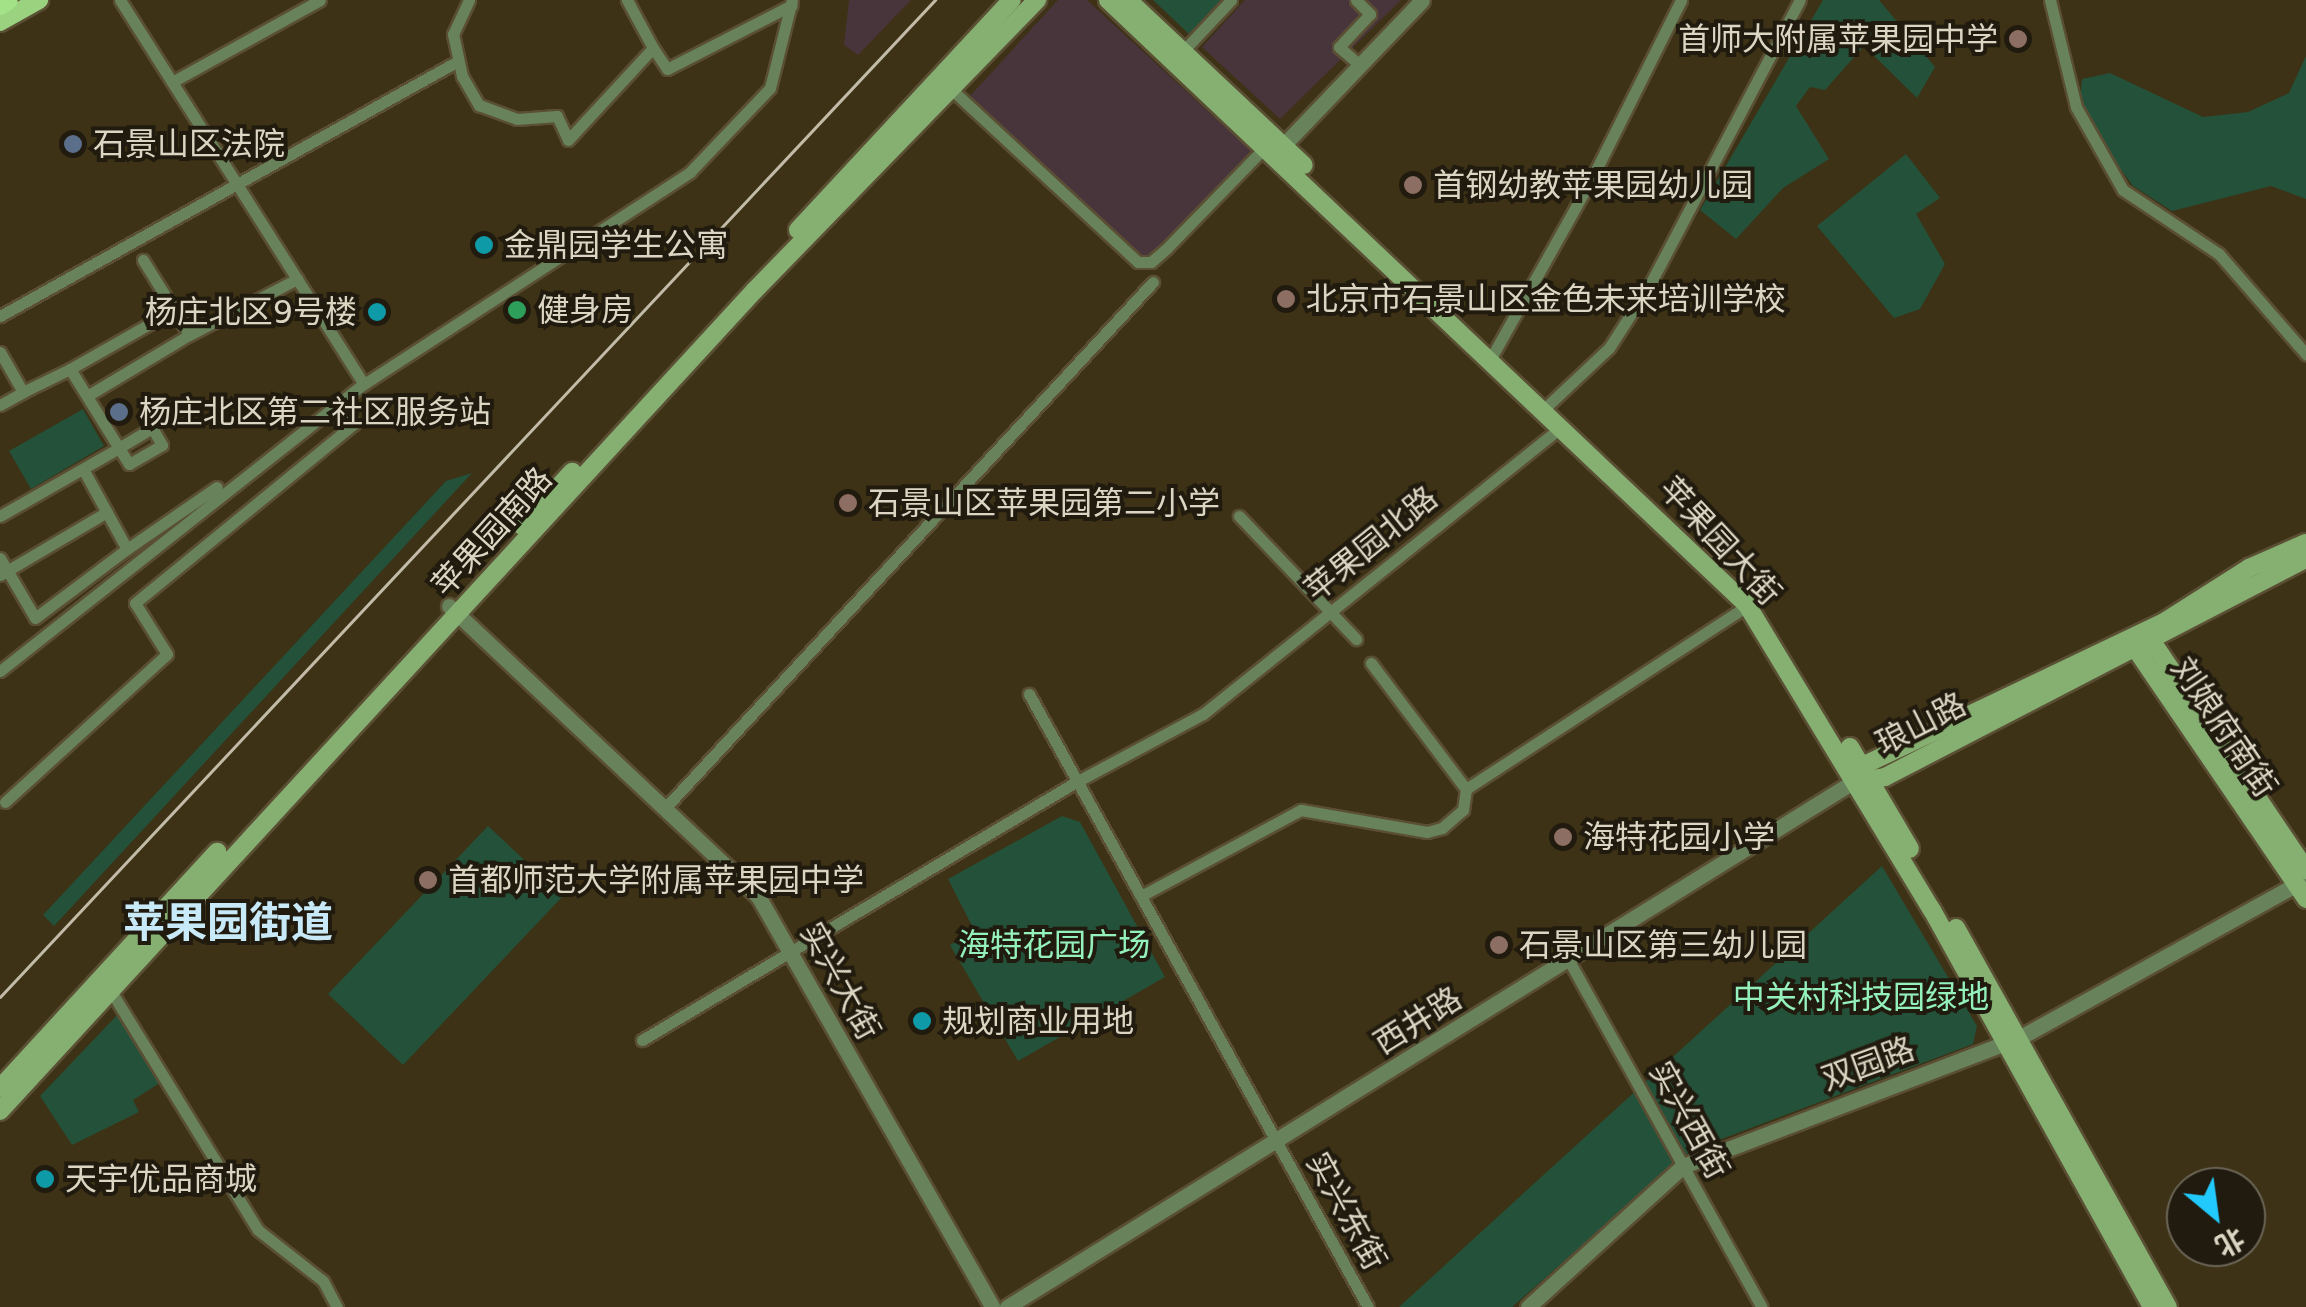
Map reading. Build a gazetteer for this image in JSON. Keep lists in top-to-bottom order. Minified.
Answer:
{"streets":{"main road":["苹果园南路","苹果园大街","琅山路","刘娘府南街"],"street":["苹果园北路","实兴大街","西井路","双园路","实兴西街","实兴东街"]},"crossings":[["苹果园南路","实兴大街"],["苹果园大街","苹果园北路"],["苹果园大街","琅山路"],["苹果园大街","西井路"],["苹果园大街","双园路"],["苹果园北路","实兴大街"],["苹果园北路","实兴东街"],["琅山路","刘娘府南街"],["琅山路","西井路"],["刘娘府南街","双园路"],["西井路","实兴西街"],["西井路","实兴东街"],["双园路","实兴西街"]],"districts":["苹果园街道"],"parks":["海特花园广场","中关村科技园绿地"],"places":["首师大附属苹果园中学","石景山区法院","首钢幼教苹果园幼儿园","金鼎园学生公寓","北京市石景山区金色未来培训学校","健身房","杨庄北区9号楼","杨庄北区第二社区服务站","石景山区苹果园第二小学","海特花园小学","首都师范大学附属苹果园中学","石景山区第三幼儿园","规划商业用地","天宇优品商城"],"north":"bottom right"}
